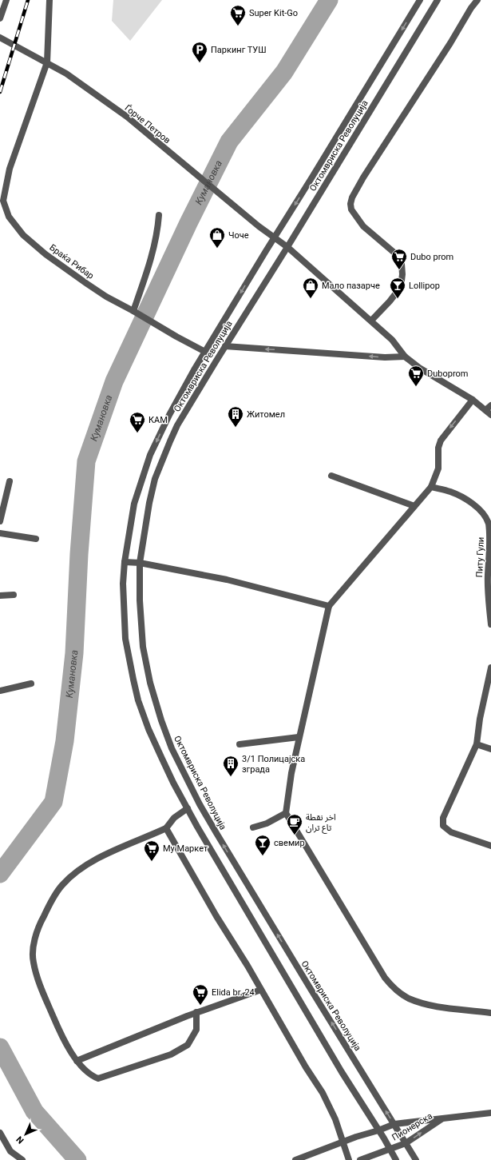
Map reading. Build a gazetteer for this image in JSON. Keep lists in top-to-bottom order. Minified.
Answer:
{"streets":{"street":["Ѓорче Петров","Октомвриска Револуција","Браќа Рибар","Питу Гули","Пионерска"]},"crossings":[["Ѓорче Петров","Октомвриска Револуција"],["Ѓорче Петров","Браќа Рибар"],["Октомвриска Револуција","Браќа Рибар"],["Октомвриска Револуција","Пионерска"]],"water":["Кумановка"],"places":{"supermarket":["Super Kit-Go","Dubo prom","Duboprom","КАМ","Му Маркет","Elida br. 24"],"parking":["Паркинг ТУШ"],"shop":["Чоче","Мало пазарче"],"bar":["Lollipop","свемир"],"building":["Житомел","3/1 Полицајска зграда"],"cafe":["اخر نقطة تاع تران"]},"north":"bottom left"}
